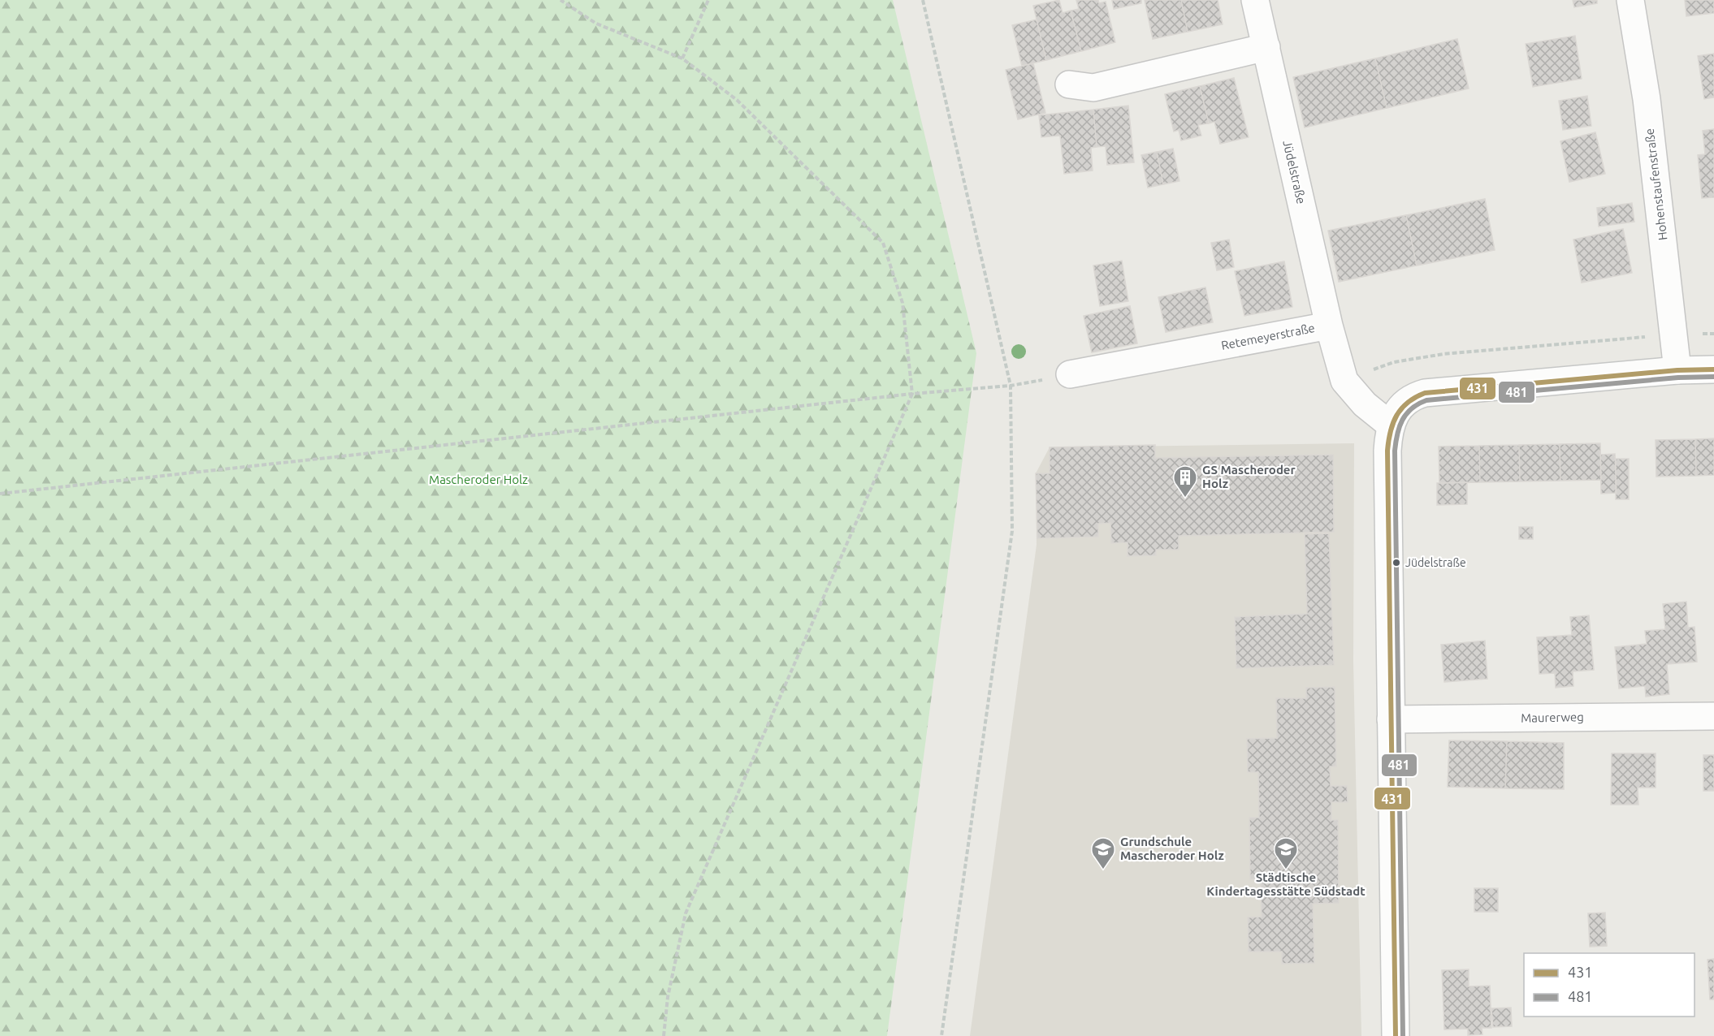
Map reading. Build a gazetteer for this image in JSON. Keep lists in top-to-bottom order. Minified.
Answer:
{"streets":{"street":["Jüdelstraße","Hohenstaufenstraße","Retemeyerstraße","Maurerweg"]},"crossings":[["Jüdelstraße","Retemeyerstraße"]],"parks":["Mascheroder Holz"],"places":{"building":["GS Mascheroder Holz"],"other":["Jüdelstraße"],"school or university":["Grundschule Mascheroder Holz","Städtische Kindertagesstätte Südstadt"]},"lines":["transit line 431","transit line 481"],"legend":["431","481"]}
